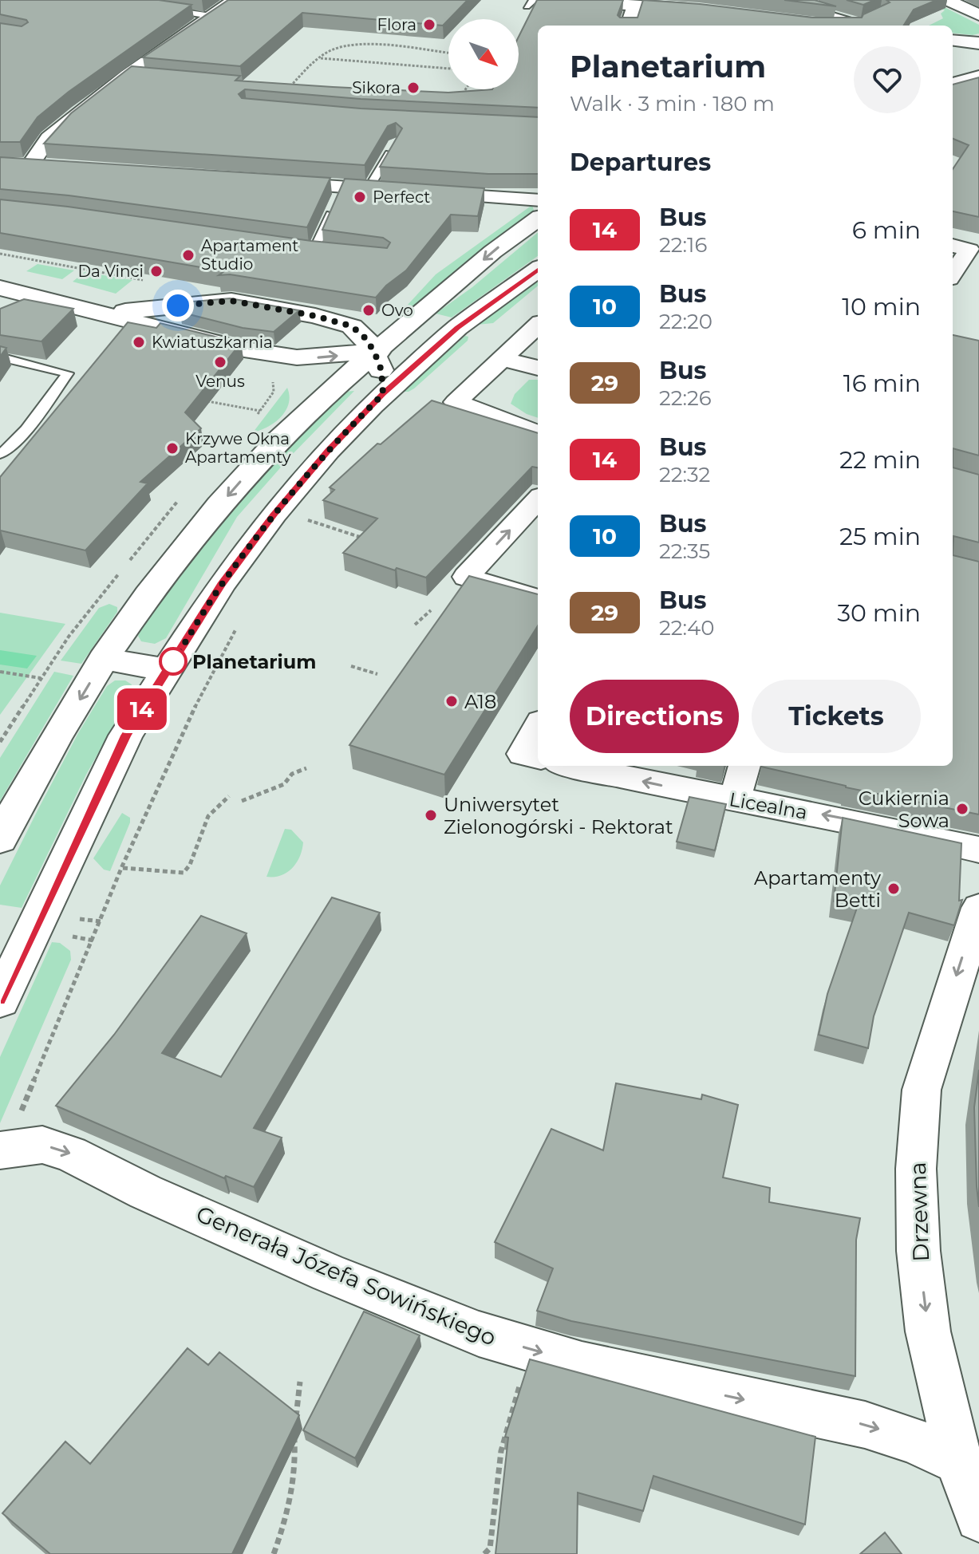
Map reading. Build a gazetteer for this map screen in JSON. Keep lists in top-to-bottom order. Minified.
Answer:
{"streets":{"street":["Licealna","Drzewna","Generała Józefa Sowińskiego"]},"crossings":[["Drzewna","Generała Józefa Sowińskiego"]],"one_way":["Licealna","Drzewna","Generała Józefa Sowińskiego"],"places":["Flora","Sikora","Perfect","Apartament Studio","Da Vinci","Ovo","Kwiatuszkarnia","Venus","Krzywe Okna Apartamenty","Planetarium","A18","Cukiernia Sowa","Uniwersytet Zielonogórski - Rektorat","Apartamenty Betti"],"lines":["bus line 14"],"north":"bottom right","page":{"on_map":"14","heading":[["Planetarium","Walk · 3 min · 180 m"],"Departures"],"list":[{"mark":"14","name":"Bus","note":"22:16","value":"6 min"},{"mark":"10","name":"Bus","note":"22:20","value":"10 min"},{"mark":"29","name":"Bus","note":"22:26","value":"16 min"},{"mark":"14","name":"Bus","note":"22:32","value":"22 min"},{"mark":"10","name":"Bus","note":"22:35","value":"25 min"},{"mark":"29","name":"Bus","note":"22:40","value":"30 min"}],"buttons":["Directions","Tickets"]}}
